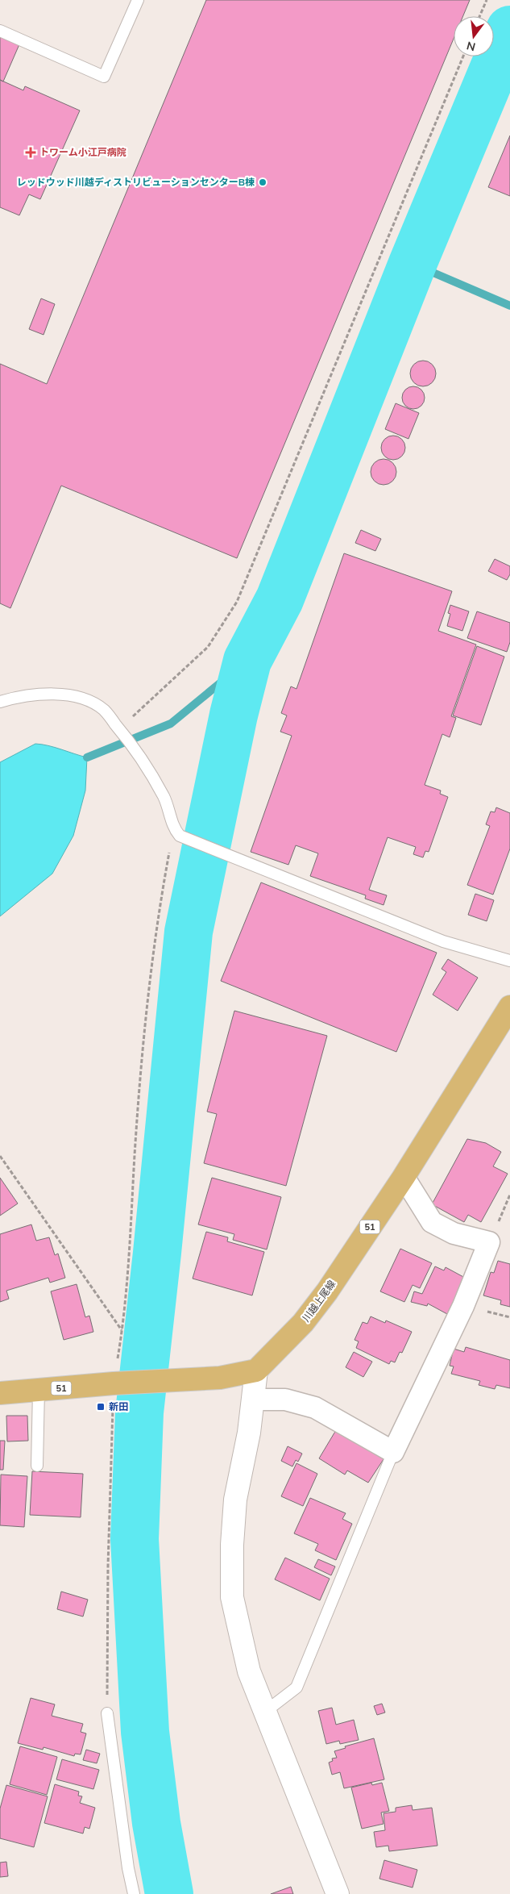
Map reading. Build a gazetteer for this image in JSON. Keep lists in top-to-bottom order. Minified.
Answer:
{"streets":{"main road":["51","川越上尾線"]},"places":{"health":["トワーム小江戸病院"],"other":["レッドウッド川越ディストリビューションセンターB棟"],"transit":["新田"]},"north":"bottom"}
